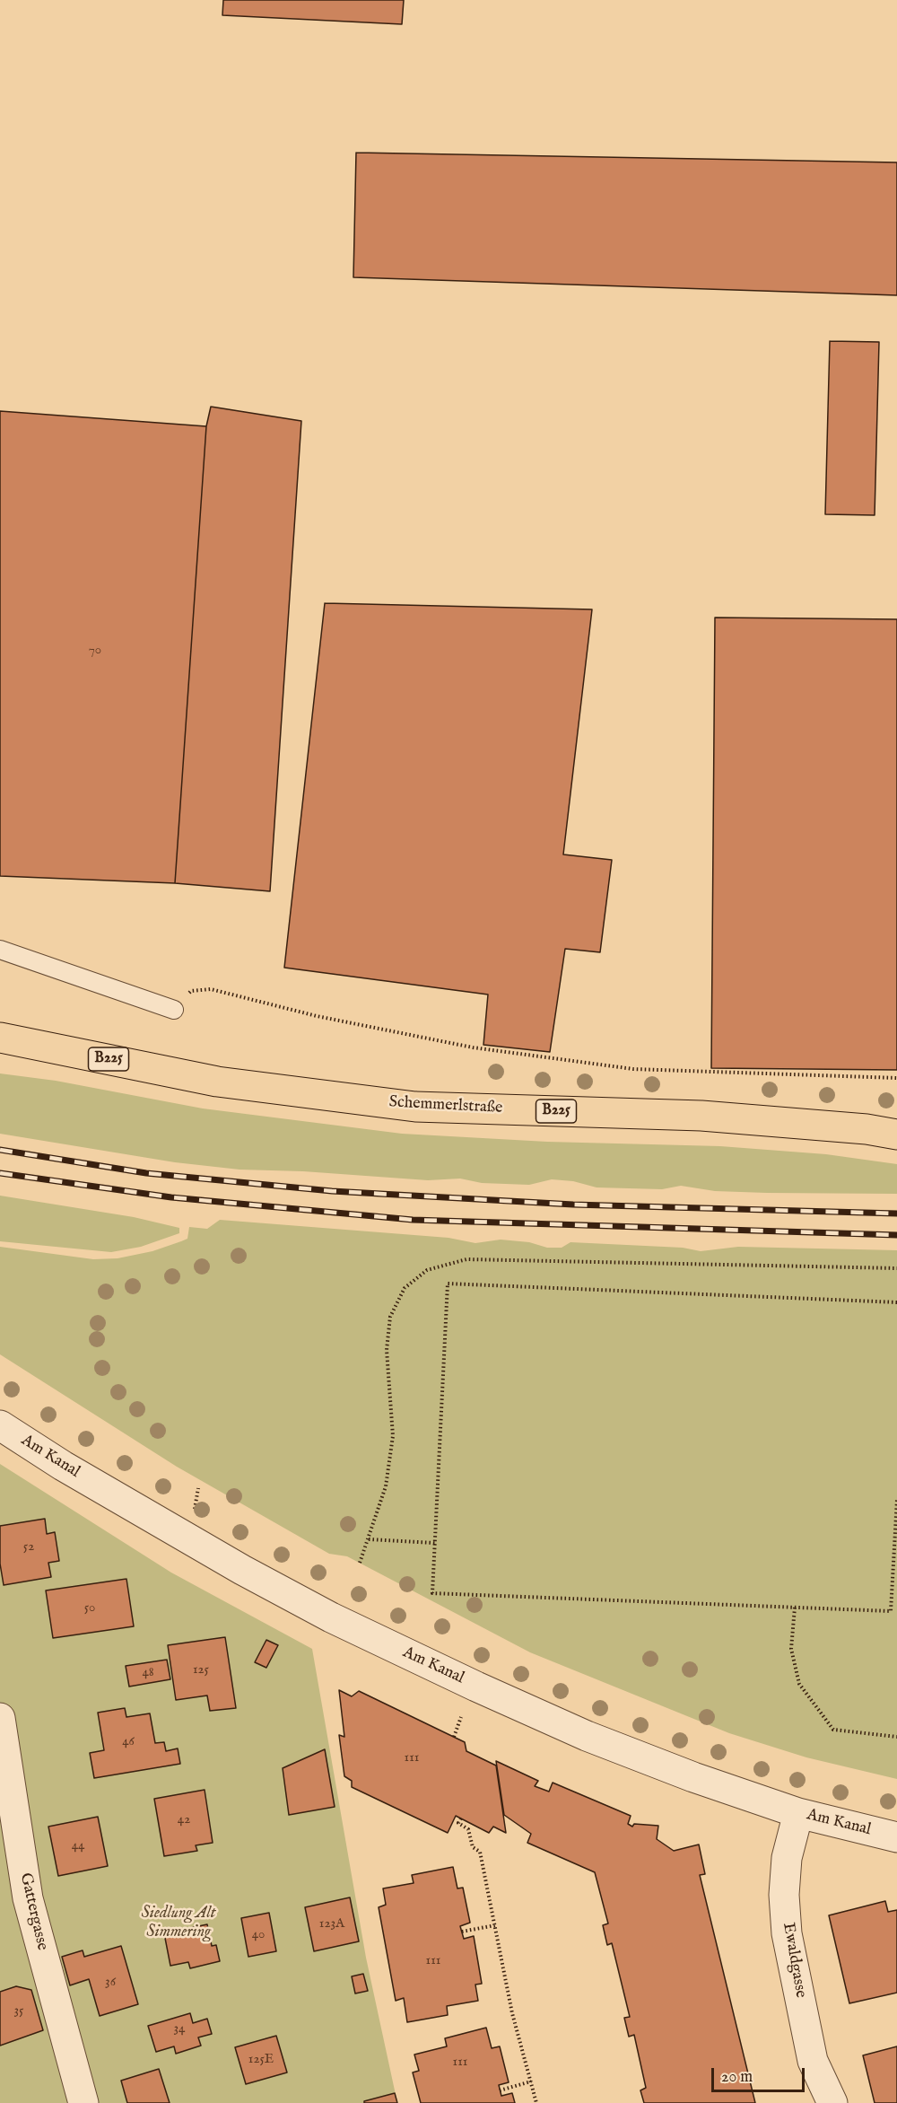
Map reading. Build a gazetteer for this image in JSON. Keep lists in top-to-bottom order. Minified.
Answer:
{"streets":{"main road":["B225","Schemmerlstraße"],"street":["Am Kanal","Gattergasse","Ewaldgasse"]},"crossings":[["Am Kanal","Ewaldgasse"]],"parks":["Siedlung Alt Simmering"],"house_numbers":["70","52","50","125","48","46","111","42","44","123A","40","111","36","35","34","125E","111"],"scale_bar":"20 m"}
